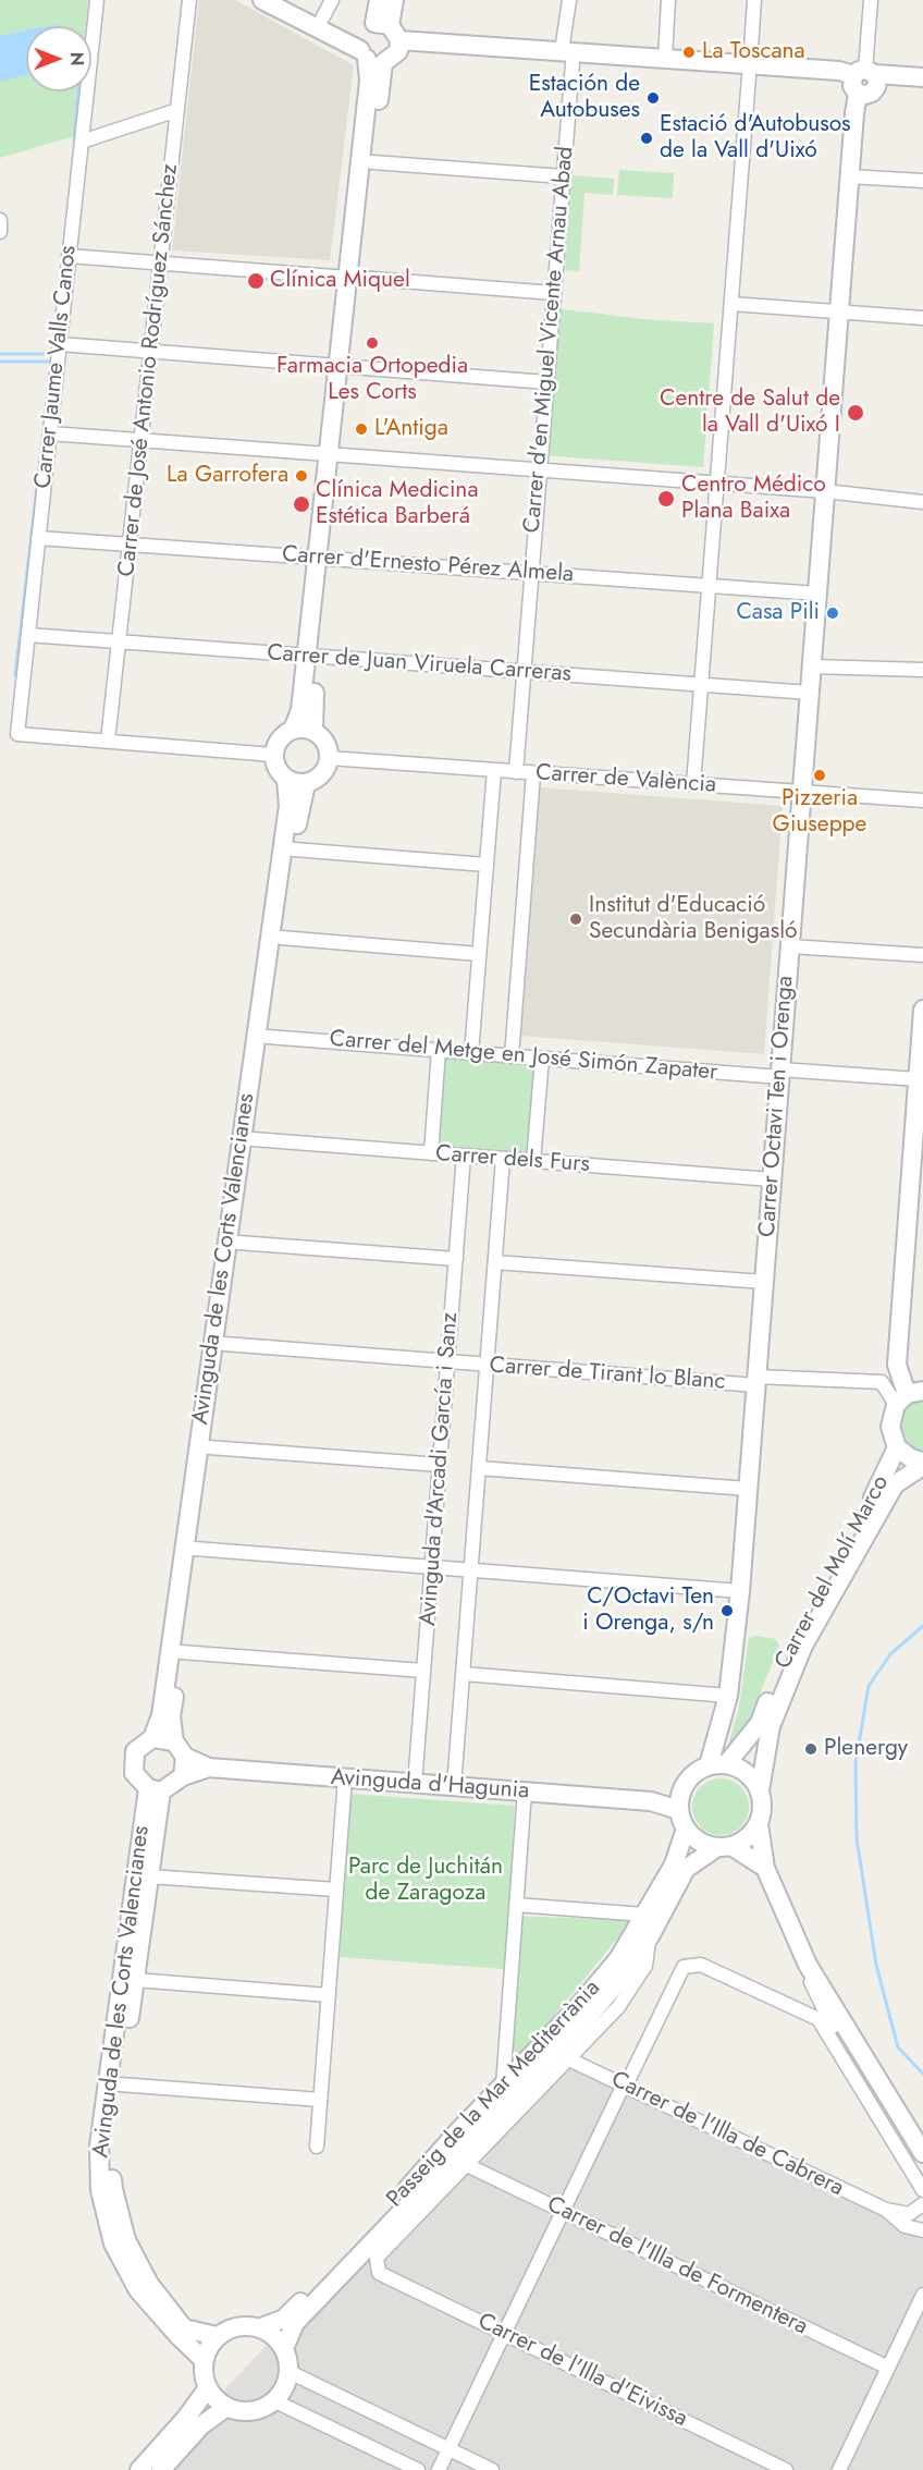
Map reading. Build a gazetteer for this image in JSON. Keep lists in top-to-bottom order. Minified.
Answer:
{"streets":{"street":["Carrer d'en Miguel Vicente Arnau Abad","Carrer Jaume Valls Canos","Carrer de José Antonio Rodríguez Sánchez","Carrer d'Ernesto Pérez Almela","Carrer de Juan Viruela Carreras","Carrer de València","Carrer del Metge en José Simón Zapater","Carrer Octavi Ten i Orenga","Carrer dels Furs","Avinguda de les Corts Valencianes","Carrer de Tirant lo Blanc","Avinguda d'Arcadi García i Sanz","Carrer del Molí Marco","Avinguda d'Hagunia","Passeig de la Mar Mediterrània","Carrer de l'Illa de Cabrera","Carrer de l'Illa de Formentera","Carrer de l'Illa d'Eivissa"]},"crossings":[["Carrer d'en Miguel Vicente Arnau Abad","Carrer d'Ernesto Pérez Almela"],["Carrer d'en Miguel Vicente Arnau Abad","Carrer de Juan Viruela Carreras"],["Carrer d'en Miguel Vicente Arnau Abad","Carrer de València"],["Carrer Jaume Valls Canos","Carrer de José Antonio Rodríguez Sánchez"],["Carrer Jaume Valls Canos","Carrer d'Ernesto Pérez Almela"],["Carrer Jaume Valls Canos","Carrer de Juan Viruela Carreras"],["Carrer de José Antonio Rodríguez Sánchez","Carrer d'Ernesto Pérez Almela"],["Carrer de José Antonio Rodríguez Sánchez","Carrer de Juan Viruela Carreras"],["Carrer d'Ernesto Pérez Almela","Carrer Octavi Ten i Orenga"],["Carrer de Juan Viruela Carreras","Carrer Octavi Ten i Orenga"],["Carrer de València","Carrer Octavi Ten i Orenga"],["Carrer de València","Avinguda de les Corts Valencianes"],["Carrer del Metge en José Simón Zapater","Carrer Octavi Ten i Orenga"],["Carrer del Metge en José Simón Zapater","Avinguda de les Corts Valencianes"],["Carrer Octavi Ten i Orenga","Carrer dels Furs"],["Carrer Octavi Ten i Orenga","Carrer de Tirant lo Blanc"],["Carrer Octavi Ten i Orenga","Carrer del Molí Marco"],["Carrer Octavi Ten i Orenga","Avinguda d'Hagunia"],["Carrer Octavi Ten i Orenga","Passeig de la Mar Mediterrània"],["Carrer dels Furs","Avinguda de les Corts Valencianes"],["Carrer dels Furs","Avinguda d'Arcadi García i Sanz"],["Avinguda de les Corts Valencianes","Carrer de Tirant lo Blanc"],["Avinguda de les Corts Valencianes","Avinguda d'Hagunia"],["Avinguda de les Corts Valencianes","Passeig de la Mar Mediterrània"],["Carrer de Tirant lo Blanc","Avinguda d'Arcadi García i Sanz"],["Avinguda d'Arcadi García i Sanz","Avinguda d'Hagunia"],["Carrer del Molí Marco","Avinguda d'Hagunia"],["Carrer del Molí Marco","Passeig de la Mar Mediterrània"],["Avinguda d'Hagunia","Passeig de la Mar Mediterrània"],["Passeig de la Mar Mediterrània","Carrer de l'Illa de Cabrera"],["Passeig de la Mar Mediterrània","Carrer de l'Illa de Formentera"],["Passeig de la Mar Mediterrània","Carrer de l'Illa d'Eivissa"]],"parks":["Parc de Juchitán de Zaragoza"],"places":["La Toscana","Estación de Autobuses","Estació d'Autobusos de la Vall d'Uixó","Clínica Miquel","Farmacia Ortopedia Les Corts","Centre de Salut de la Vall d'Uixó I","L'Antiga","La Garrofera","Centro Médico Plana Baixa","Clínica Medicina Estética Barberá","Casa Pili","Pizzeria Giuseppe","Institut d'Educació Secundària Benigasló","C/Octavi Ten i Orenga, s/n","Plenergy"],"north":"right"}
